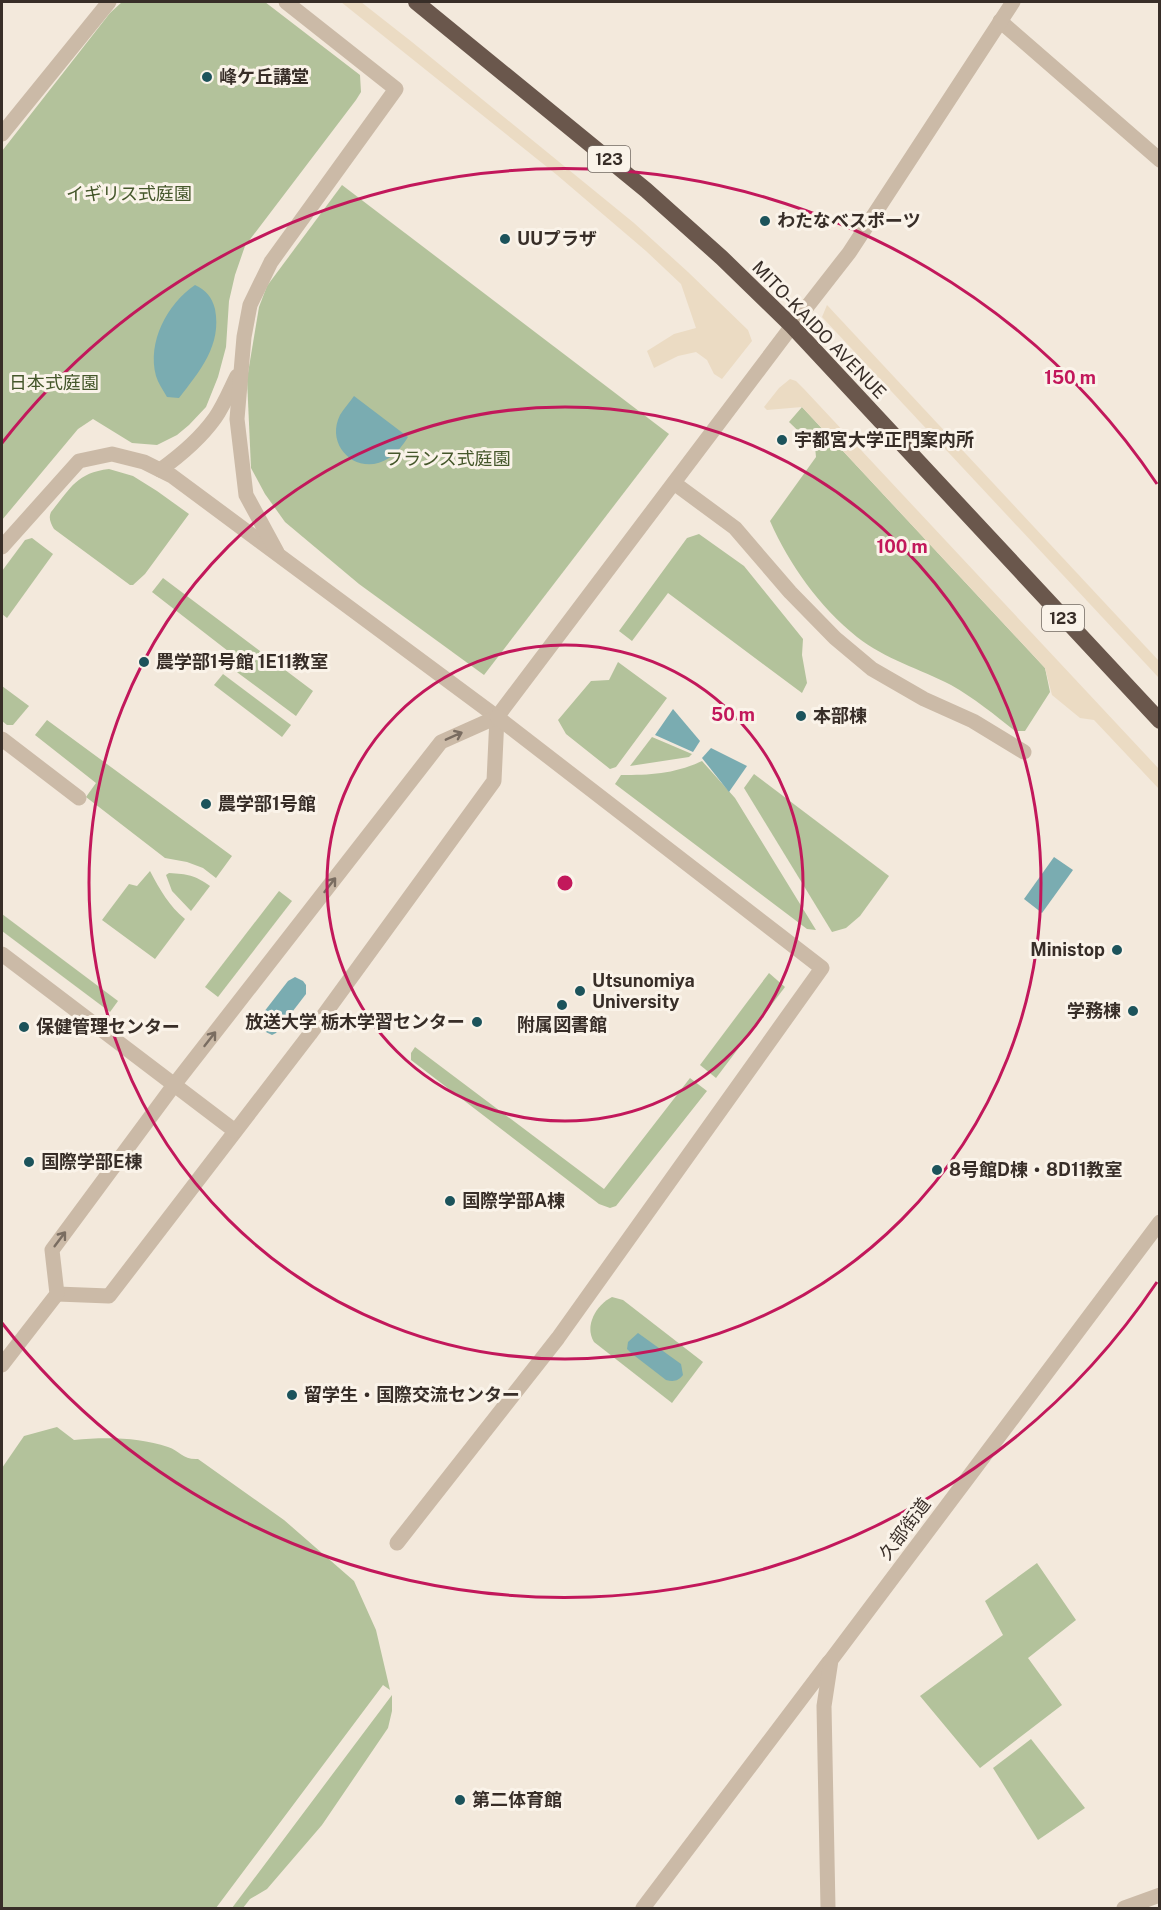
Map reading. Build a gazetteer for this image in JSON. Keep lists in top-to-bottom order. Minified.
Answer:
{"streets":{"highway":["123","MITO-KAIDO AVENUE"],"street":["久部街道"]},"parks":["イギリス式庭園","日本式庭園","フランス式庭園"],"places":["峰ケ丘講堂","わたなべスポーツ","UUプラザ","宇都宮大学正門案内所","農学部1号館 1E11教室","本部棟","農学部1号館","Ministop","Utsunomiya University","附属図書館","学務棟","放送大学 栃木学習センター","保健管理センター","国際学部E棟","8号館D棟・8D11教室","国際学部A棟","留学生・国際交流センター","第二体育館"],"rings":["150 m","100 m","50 m"]}
